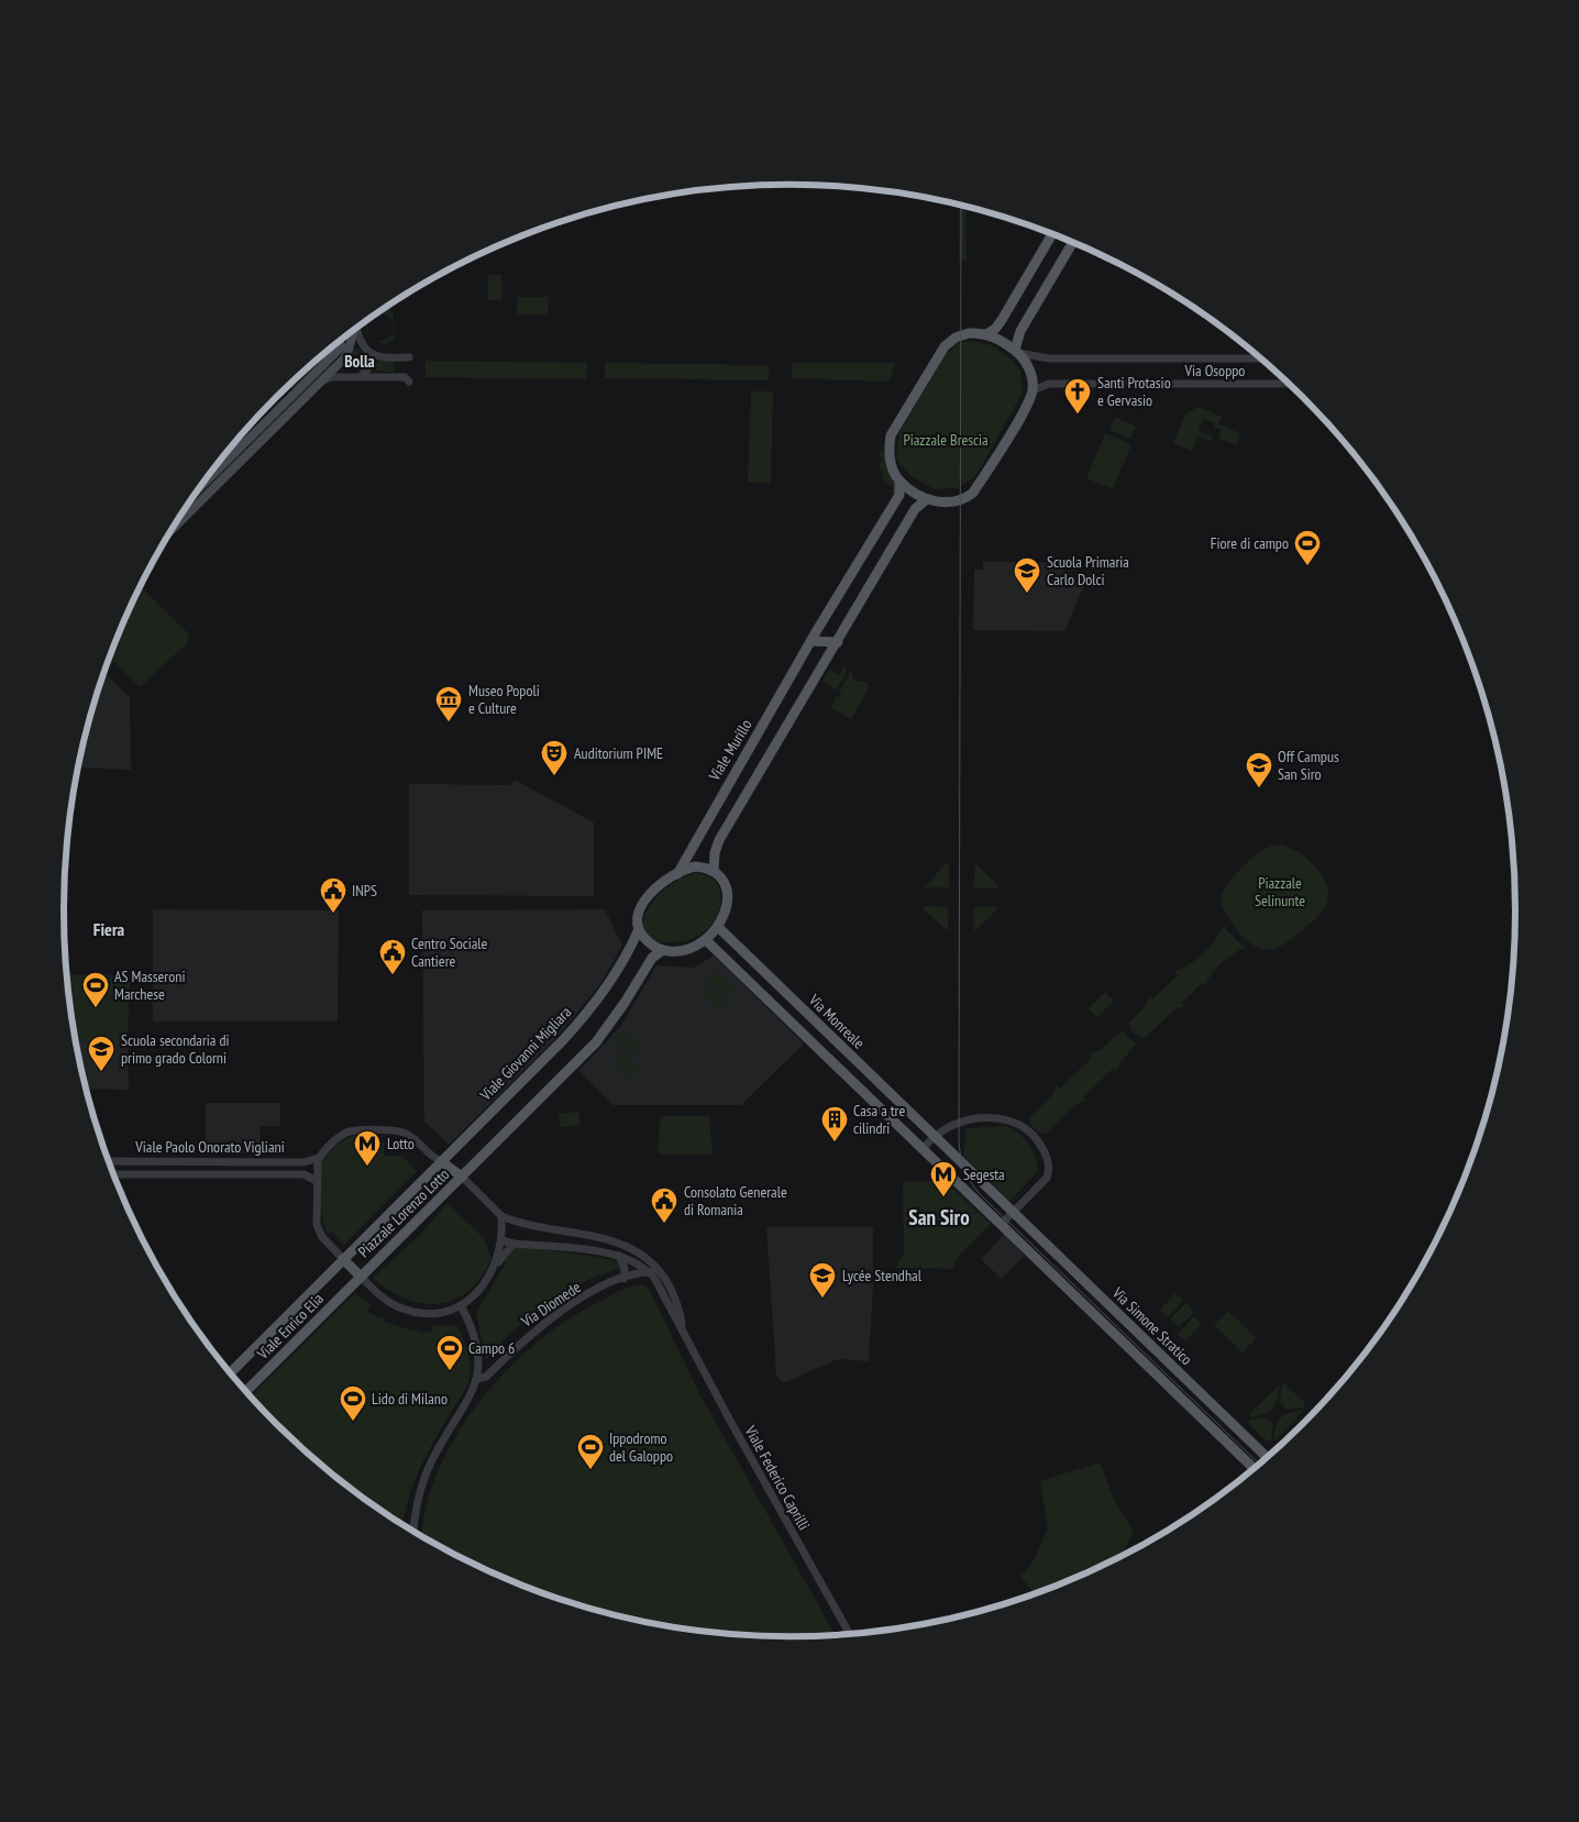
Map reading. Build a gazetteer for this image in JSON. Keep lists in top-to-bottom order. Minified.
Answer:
{"streets":{"main road":["Viale Murillo","Via Monreale","Viale Giovanni Migliara","Piazzale Lorenzo Lotto","Viale Enrico Elia","Via Simone Stratico"],"street":["Via Osoppo","Viale Paolo Onorato Vigliani","Via Diomede","Viale Federico Caprilli"]},"crossings":[["Via Osoppo","Viale Murillo"],["Viale Murillo","Via Monreale"],["Viale Murillo","Viale Giovanni Migliara"],["Via Monreale","Viale Giovanni Migliara"],["Via Monreale","Via Simone Stratico"],["Viale Giovanni Migliara","Piazzale Lorenzo Lotto"],["Viale Paolo Onorato Vigliani","Piazzale Lorenzo Lotto"],["Piazzale Lorenzo Lotto","Via Diomede"],["Piazzale Lorenzo Lotto","Viale Enrico Elia"],["Piazzale Lorenzo Lotto","Viale Federico Caprilli"],["Via Diomede","Viale Federico Caprilli"]],"districts":["Bolla","Fiera","San Siro"],"parks":["Piazzale Brescia","Piazzale Selinunte"],"places":{"church":["Santi Protasio e Gervasio"],"sports":["Fiore di campo","AS Masseroni Marchese","Campo 6","Lido di Milano","Ippodromo del Galoppo"],"school or university":["Scuola Primaria Carlo Dolci","Off Campus San Siro","Scuola secondaria di primo grado Colorni","Lycée Stendhal"],"museum":["Museo Popoli e Culture"],"theatre":["Auditorium PIME"],"public building":["INPS","Centro Sociale Cantiere","Consolato Generale di Romania"],"building":["Casa a tre cilindri"],"metro station":["Lotto","Segesta"]}}
